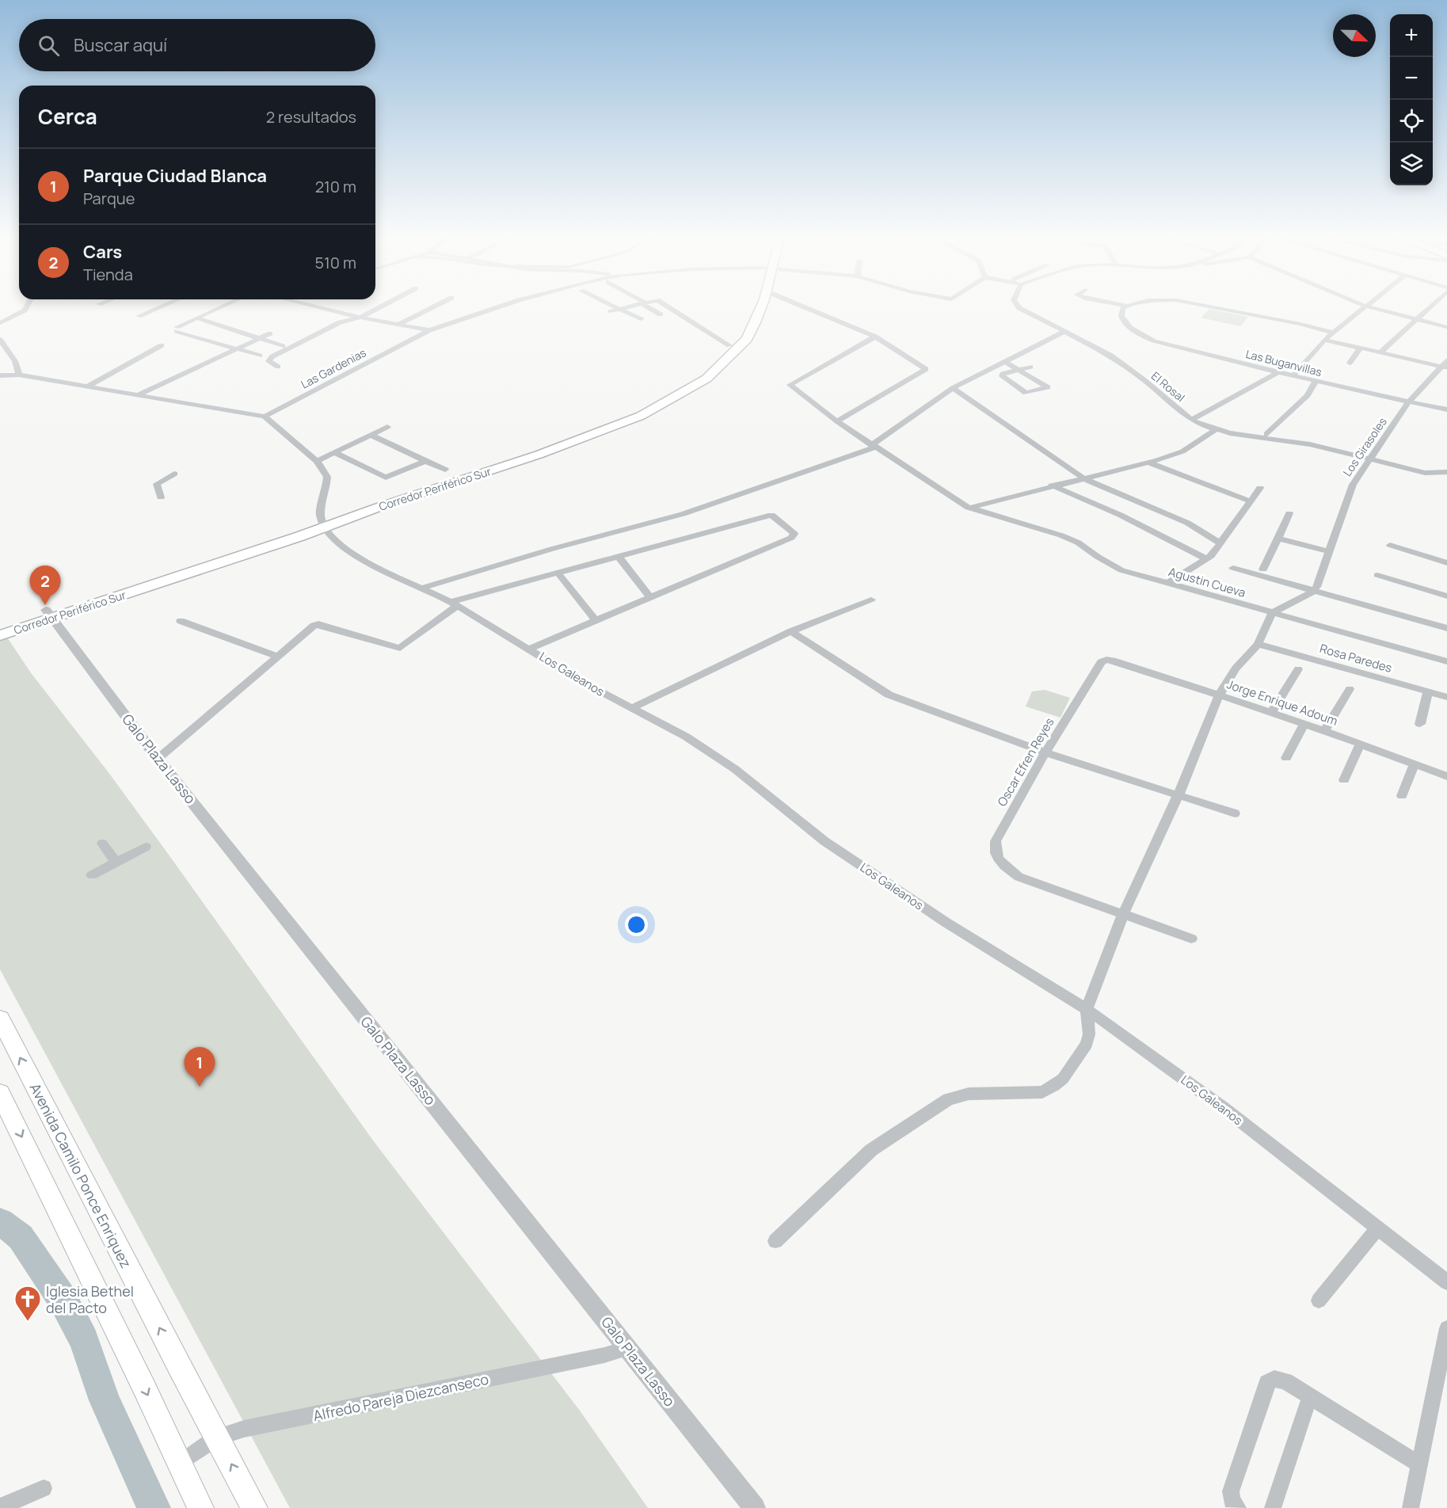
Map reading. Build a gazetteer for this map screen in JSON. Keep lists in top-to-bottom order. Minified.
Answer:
{"streets":{"main road":["Corredor Periférico Sur","Avenida Camilo Ponce Enriquez"],"street":["Las Buganvillas","Las Gardenias","El Rosal","Los Girasoles","Agustin Cueva","Rosa Paredes","Los Galeanos","Jorge Enrique Adoum","Galo Plaza Lasso","Oscar Efren Reyes","Alfredo Pareja Diezcanseco"]},"crossings":[["Las Buganvillas","Los Girasoles"],["El Rosal","Los Girasoles"],["Corredor Periférico Sur","Los Galeanos"],["Corredor Periférico Sur","Galo Plaza Lasso"],["Jorge Enrique Adoum","Oscar Efren Reyes"],["Galo Plaza Lasso","Alfredo Pareja Diezcanseco"],["Avenida Camilo Ponce Enriquez","Alfredo Pareja Diezcanseco"]],"places":{"church":["Iglesia Bethel del Pacto"]},"north":"bottom right","page":{"map_buttons":["+","−"],"search":"Buscar aquí","heading":["Cerca","2 resultados"],"list":[{"mark":"1","name":"Parque Ciudad Blanca","note":"Parque","value":"210 m"},{"mark":"2","name":"Cars","note":"Tienda","value":"510 m"}],"pins":["2","1"]}}
